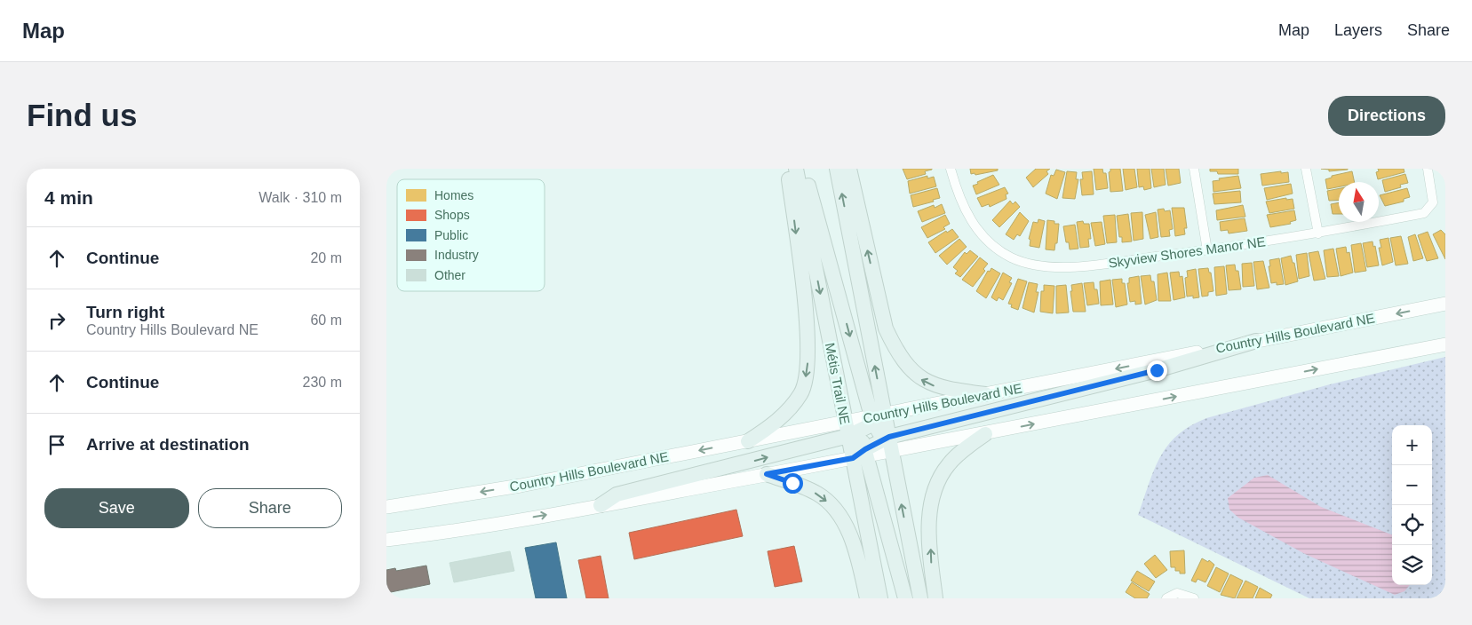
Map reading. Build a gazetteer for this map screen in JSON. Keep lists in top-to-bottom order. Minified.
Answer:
{"streets":{"main road":["Country Hills Boulevard NE","Métis Trail NE"],"street":["Skyview Shores Manor NE"]},"crossings":[["Country Hills Boulevard NE","Métis Trail NE"]],"legend":["Homes","Shops","Public","Industry","Other"],"north":"top","page":{"header":"Map","nav":["Map","Layers","Share"],"buttons":["Directions",["Save","Share"]],"title":"Find us","heading":["4 min","Walk · 310 m"],"list":[["Continue","20 m"],["Turn right","Country Hills Boulevard NE","60 m"],["Continue","230 m"],"Arrive at destination"],"map_buttons":["+","−"]}}
